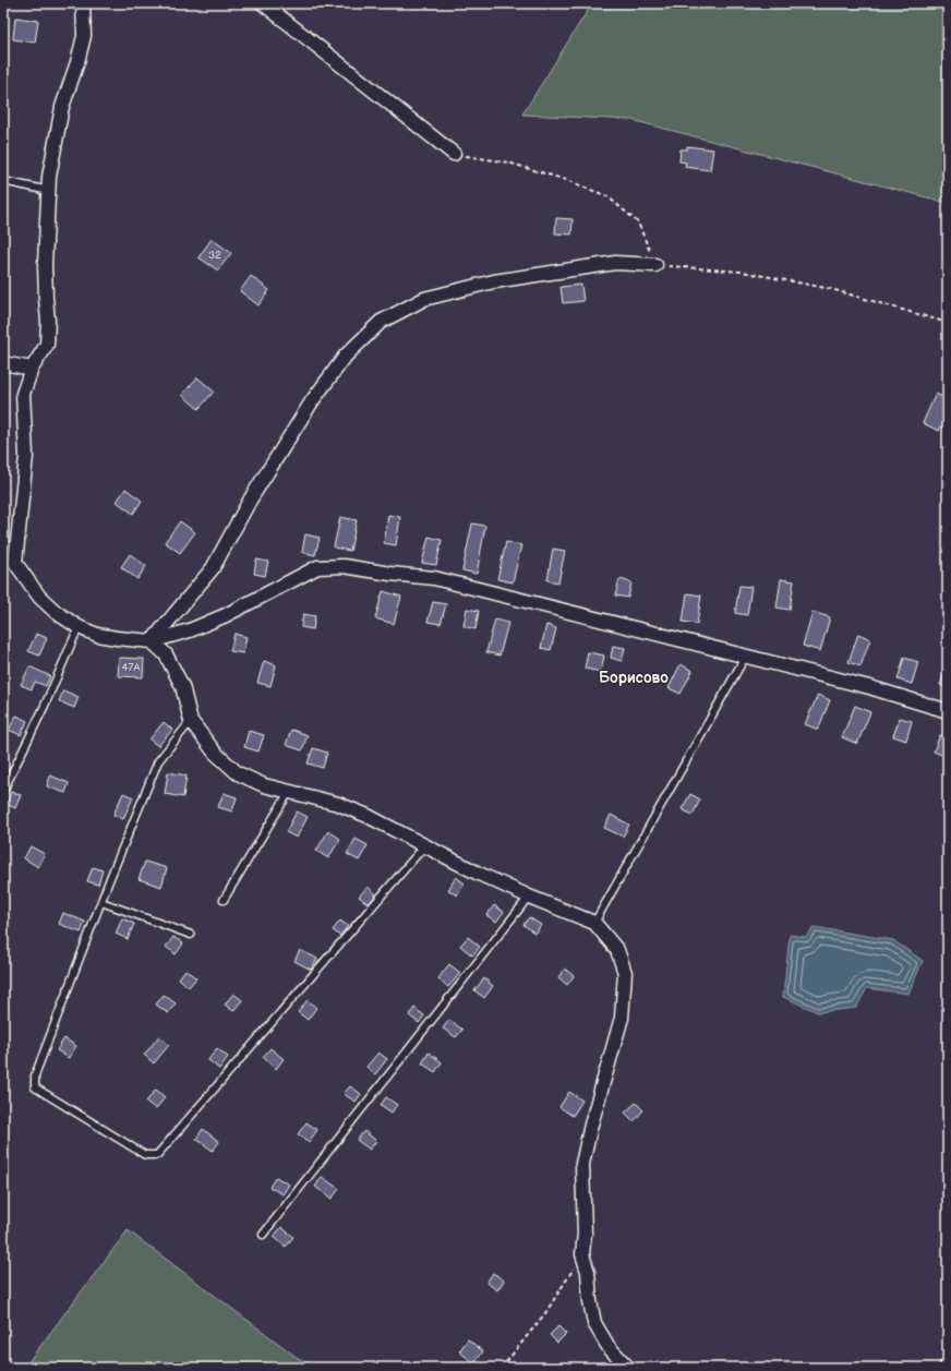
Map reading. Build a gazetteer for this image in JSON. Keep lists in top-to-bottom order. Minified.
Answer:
{"districts":["Борисово"],"house_numbers":["32","47А"]}
